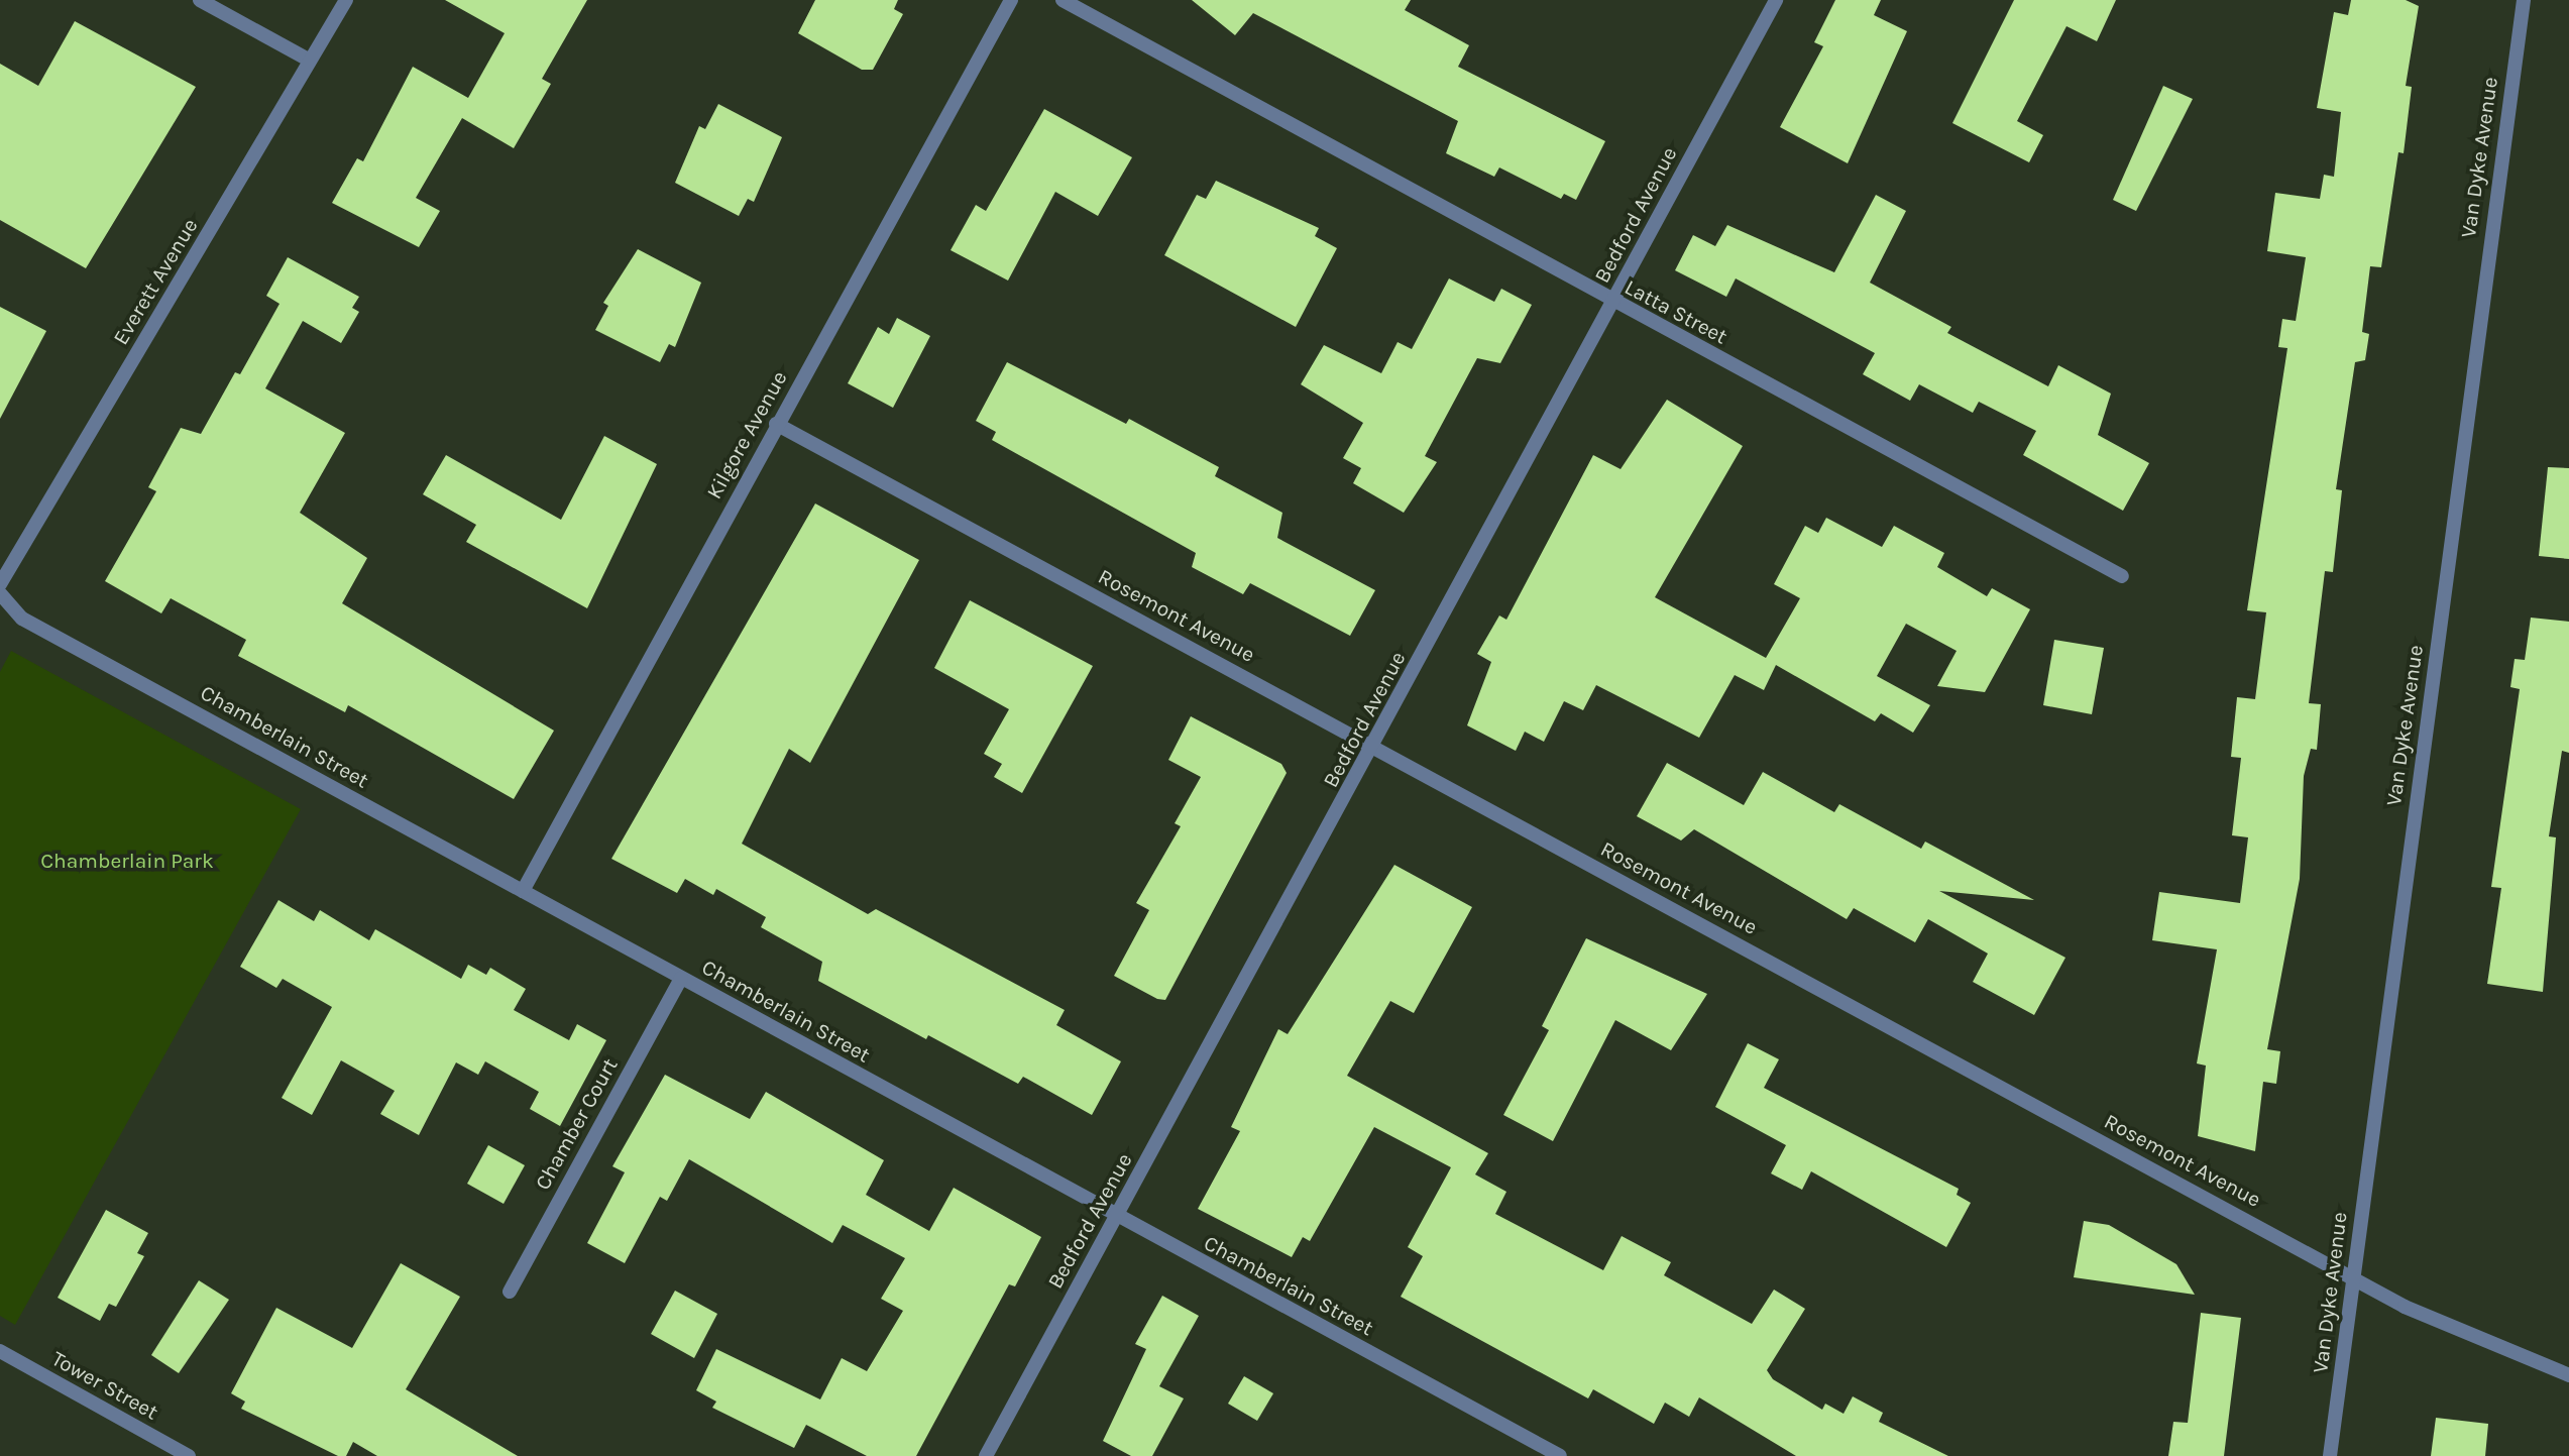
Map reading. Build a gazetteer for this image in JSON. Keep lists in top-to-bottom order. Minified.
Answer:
{"streets":{"street":["Van Dyke Avenue","Bedford Avenue","Everett Avenue","Latta Street","Kilgore Avenue","Rosemont Avenue","Chamberlain Street","Chamber Court","Tower Street"]},"crossings":[["Van Dyke Avenue","Rosemont Avenue"],["Bedford Avenue","Latta Street"],["Bedford Avenue","Rosemont Avenue"],["Bedford Avenue","Chamberlain Street"],["Kilgore Avenue","Rosemont Avenue"],["Kilgore Avenue","Chamberlain Street"],["Chamberlain Street","Chamber Court"]],"parks":["Chamberlain Park"]}
